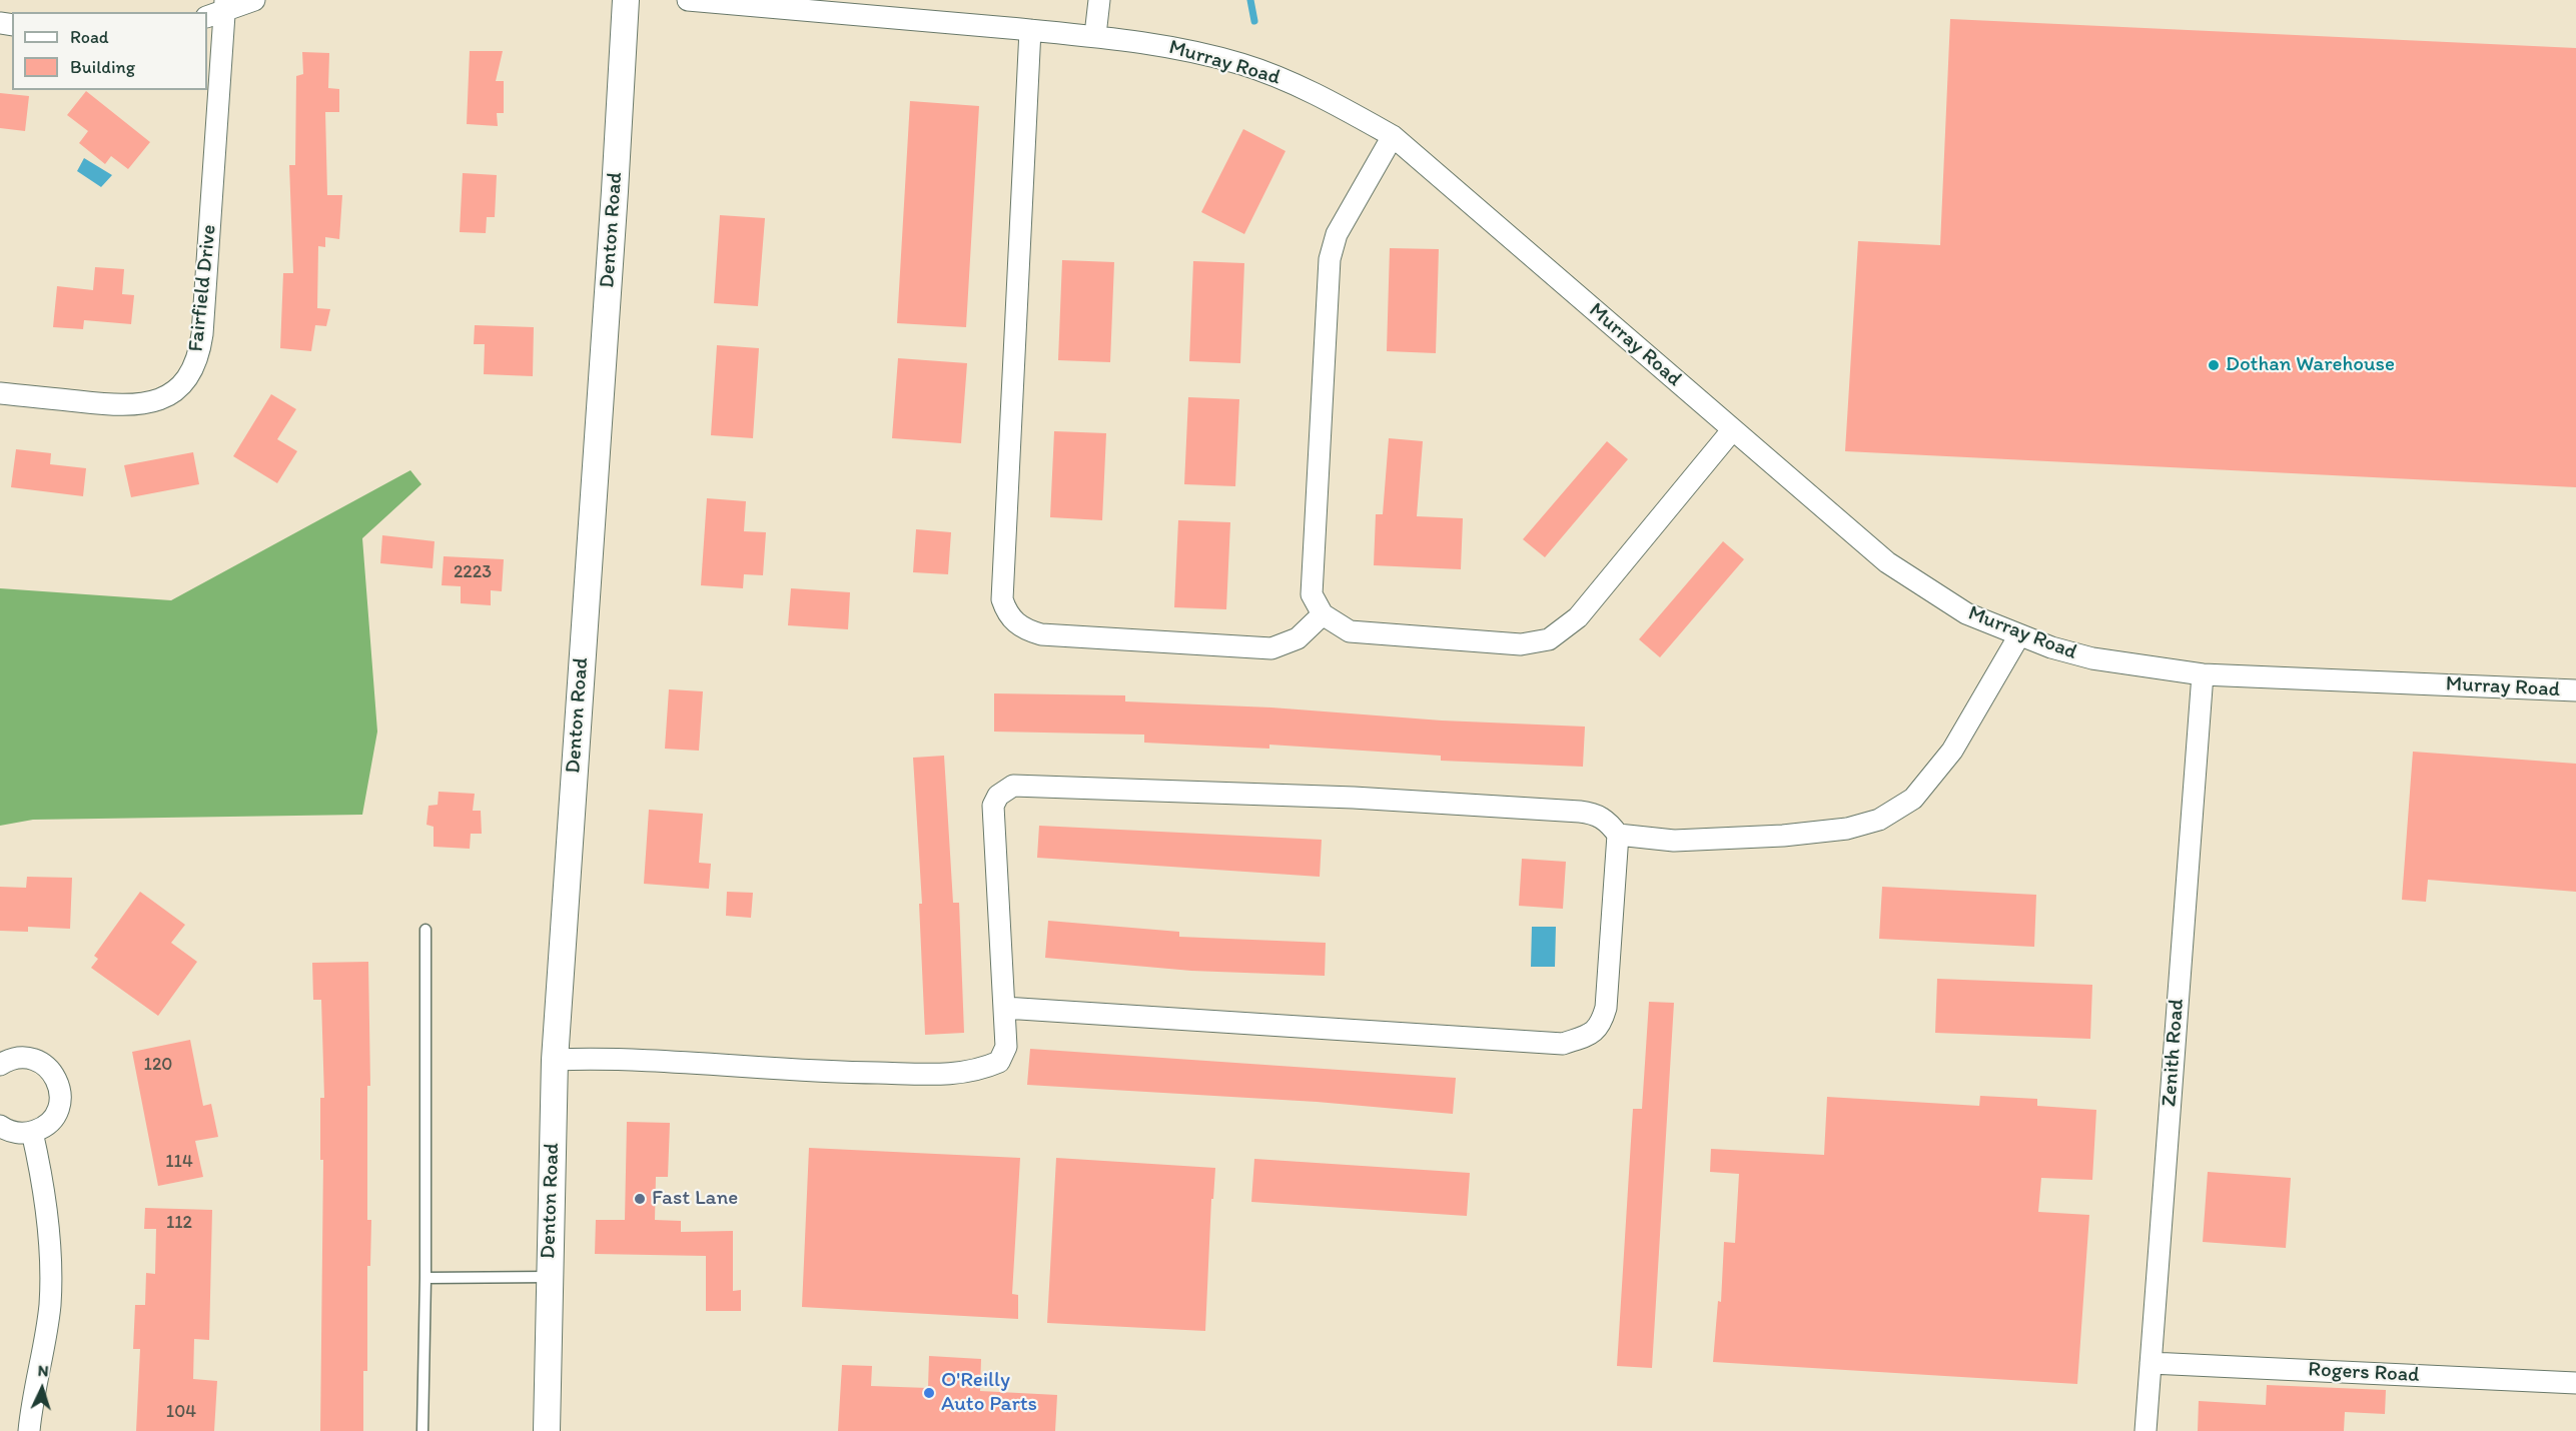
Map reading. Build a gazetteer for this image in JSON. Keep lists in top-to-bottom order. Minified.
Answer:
{"streets":{"street":["Murray Road","Denton Road","Fairfield Drive","Zenith Road","Rogers Road"]},"crossings":[["Murray Road","Zenith Road"],["Zenith Road","Rogers Road"]],"places":["Dothan Warehouse","Fast Lane","O'Reilly Auto Parts"],"house_numbers":["2223","120","114","112","104"],"legend":["Road","Building"],"north":"top"}
